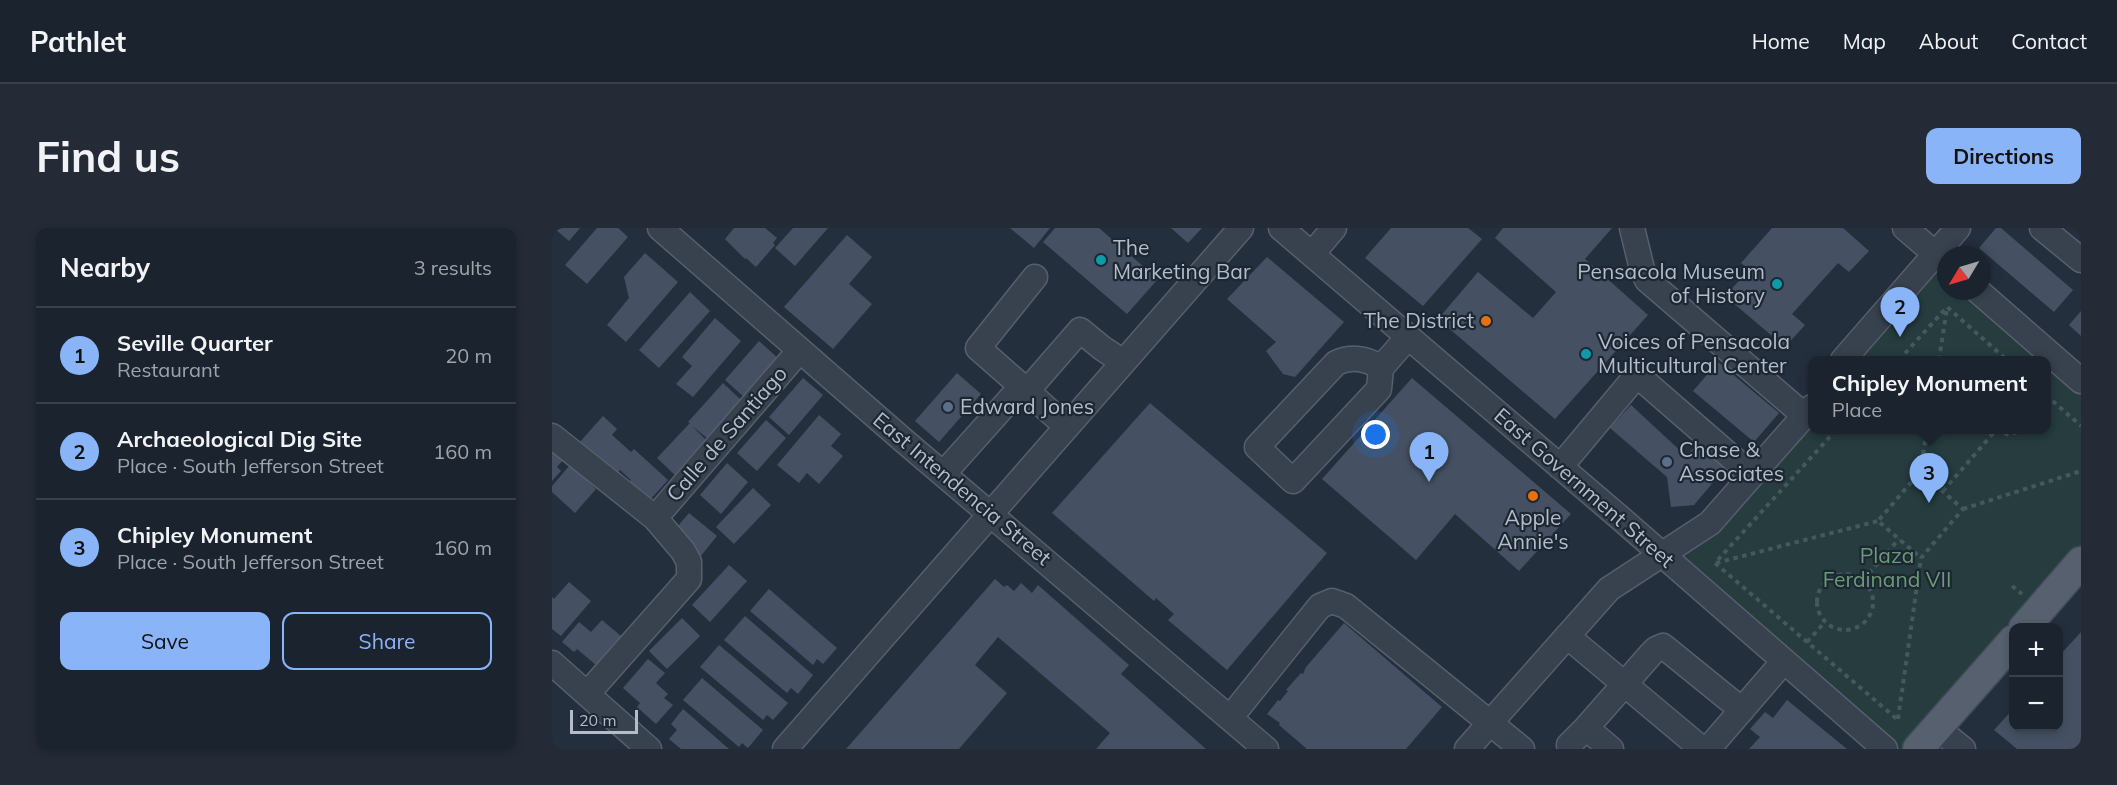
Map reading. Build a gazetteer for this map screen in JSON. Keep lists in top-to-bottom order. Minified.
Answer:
{"streets":{"street":["Calle de Santiago","East Government Street","East Intendencia Street"]},"crossings":[["Calle de Santiago","East Intendencia Street"]],"parks":["Plaza Ferdinand VII"],"places":["The Marketing Bar","Pensacola Museum of History","The District","Voices of Pensacola Multicultural Center","Edward Jones","Chase & Associates","Apple Annie's"],"scale_bar":"20 m","north":"bottom left","page":{"header":"Pathlet","nav":["Home","Map","About","Contact"],"buttons":["Directions",["Save","Share"]],"title":"Find us","heading":["Nearby","3 results"],"pins":["2","1","3"],"list":[{"mark":"1","name":"Seville Quarter","note":"Restaurant","value":"20 m"},{"mark":"2","name":"Archaeological Dig Site","note":"Place · South Jefferson Street","value":"160 m"},{"mark":"3","name":"Chipley Monument","note":"Place · South Jefferson Street","value":"160 m"}],"popup":["Chipley Monument","Place"],"map_buttons":["+","−"],"scale":"20 m"}}
